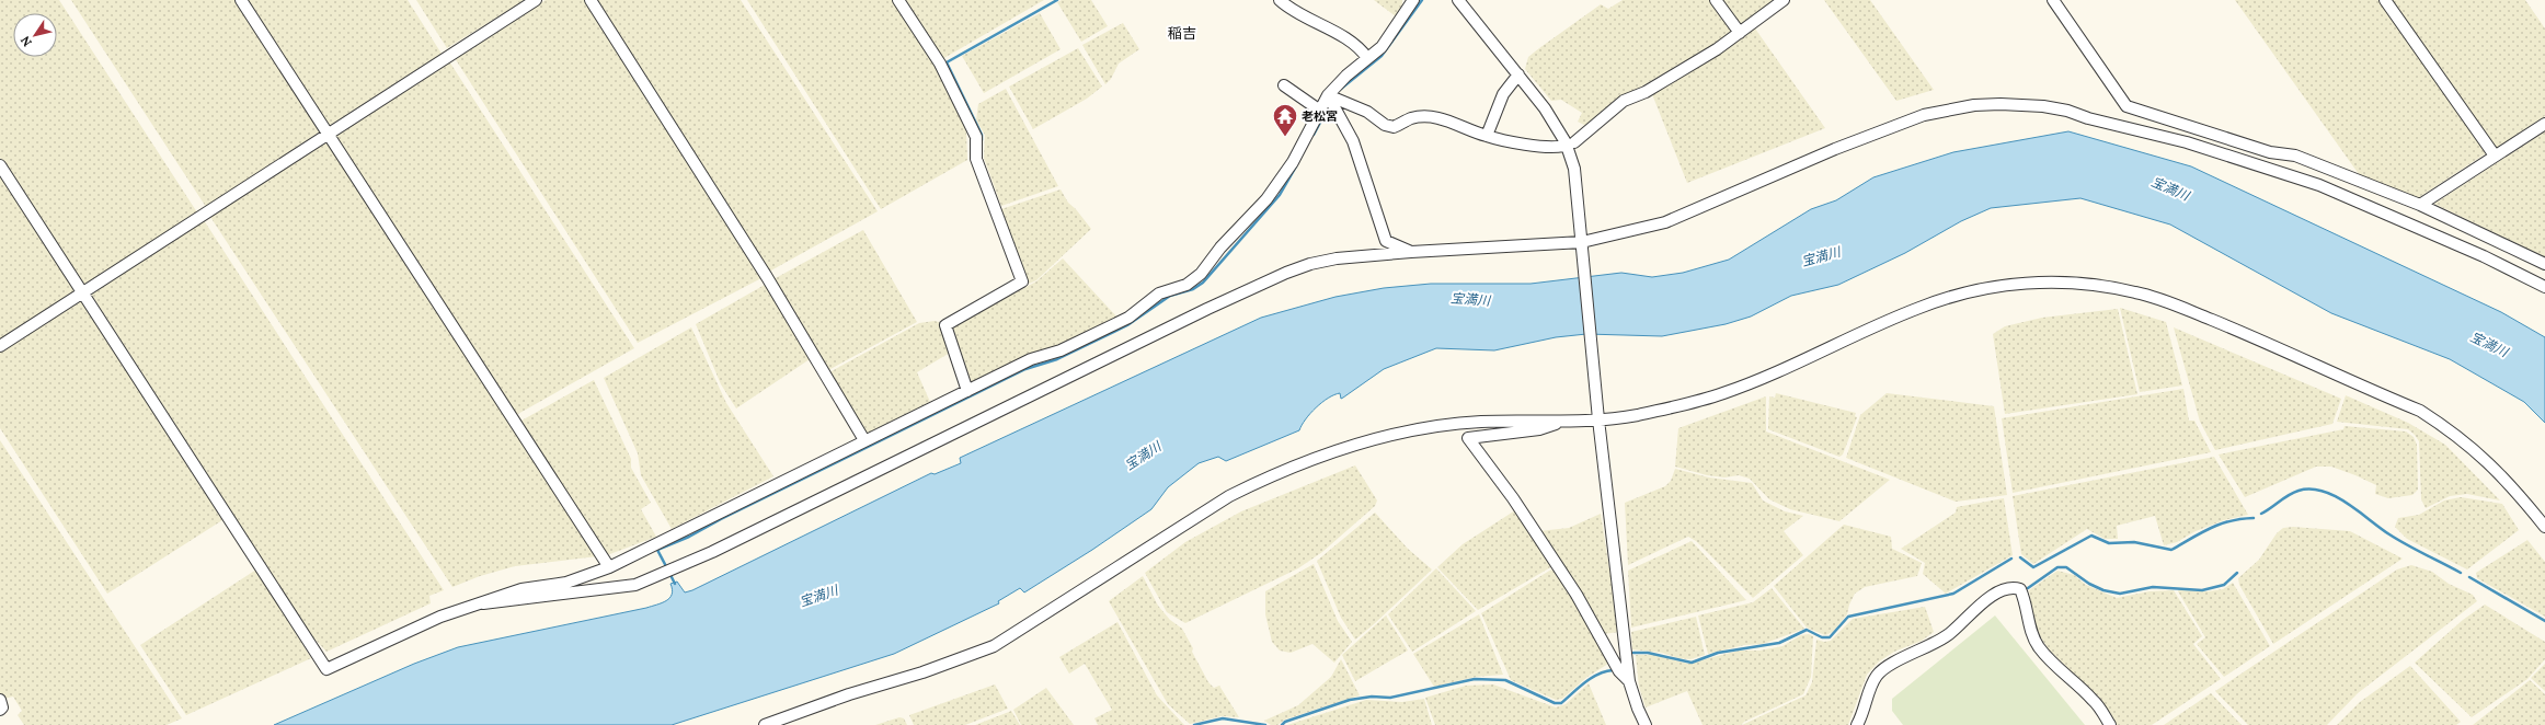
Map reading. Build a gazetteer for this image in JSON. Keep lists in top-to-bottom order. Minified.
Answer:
{"districts":["稲吉"],"water":["宝満川"],"places":{"temple":["老松宮"]},"north":"bottom left"}
